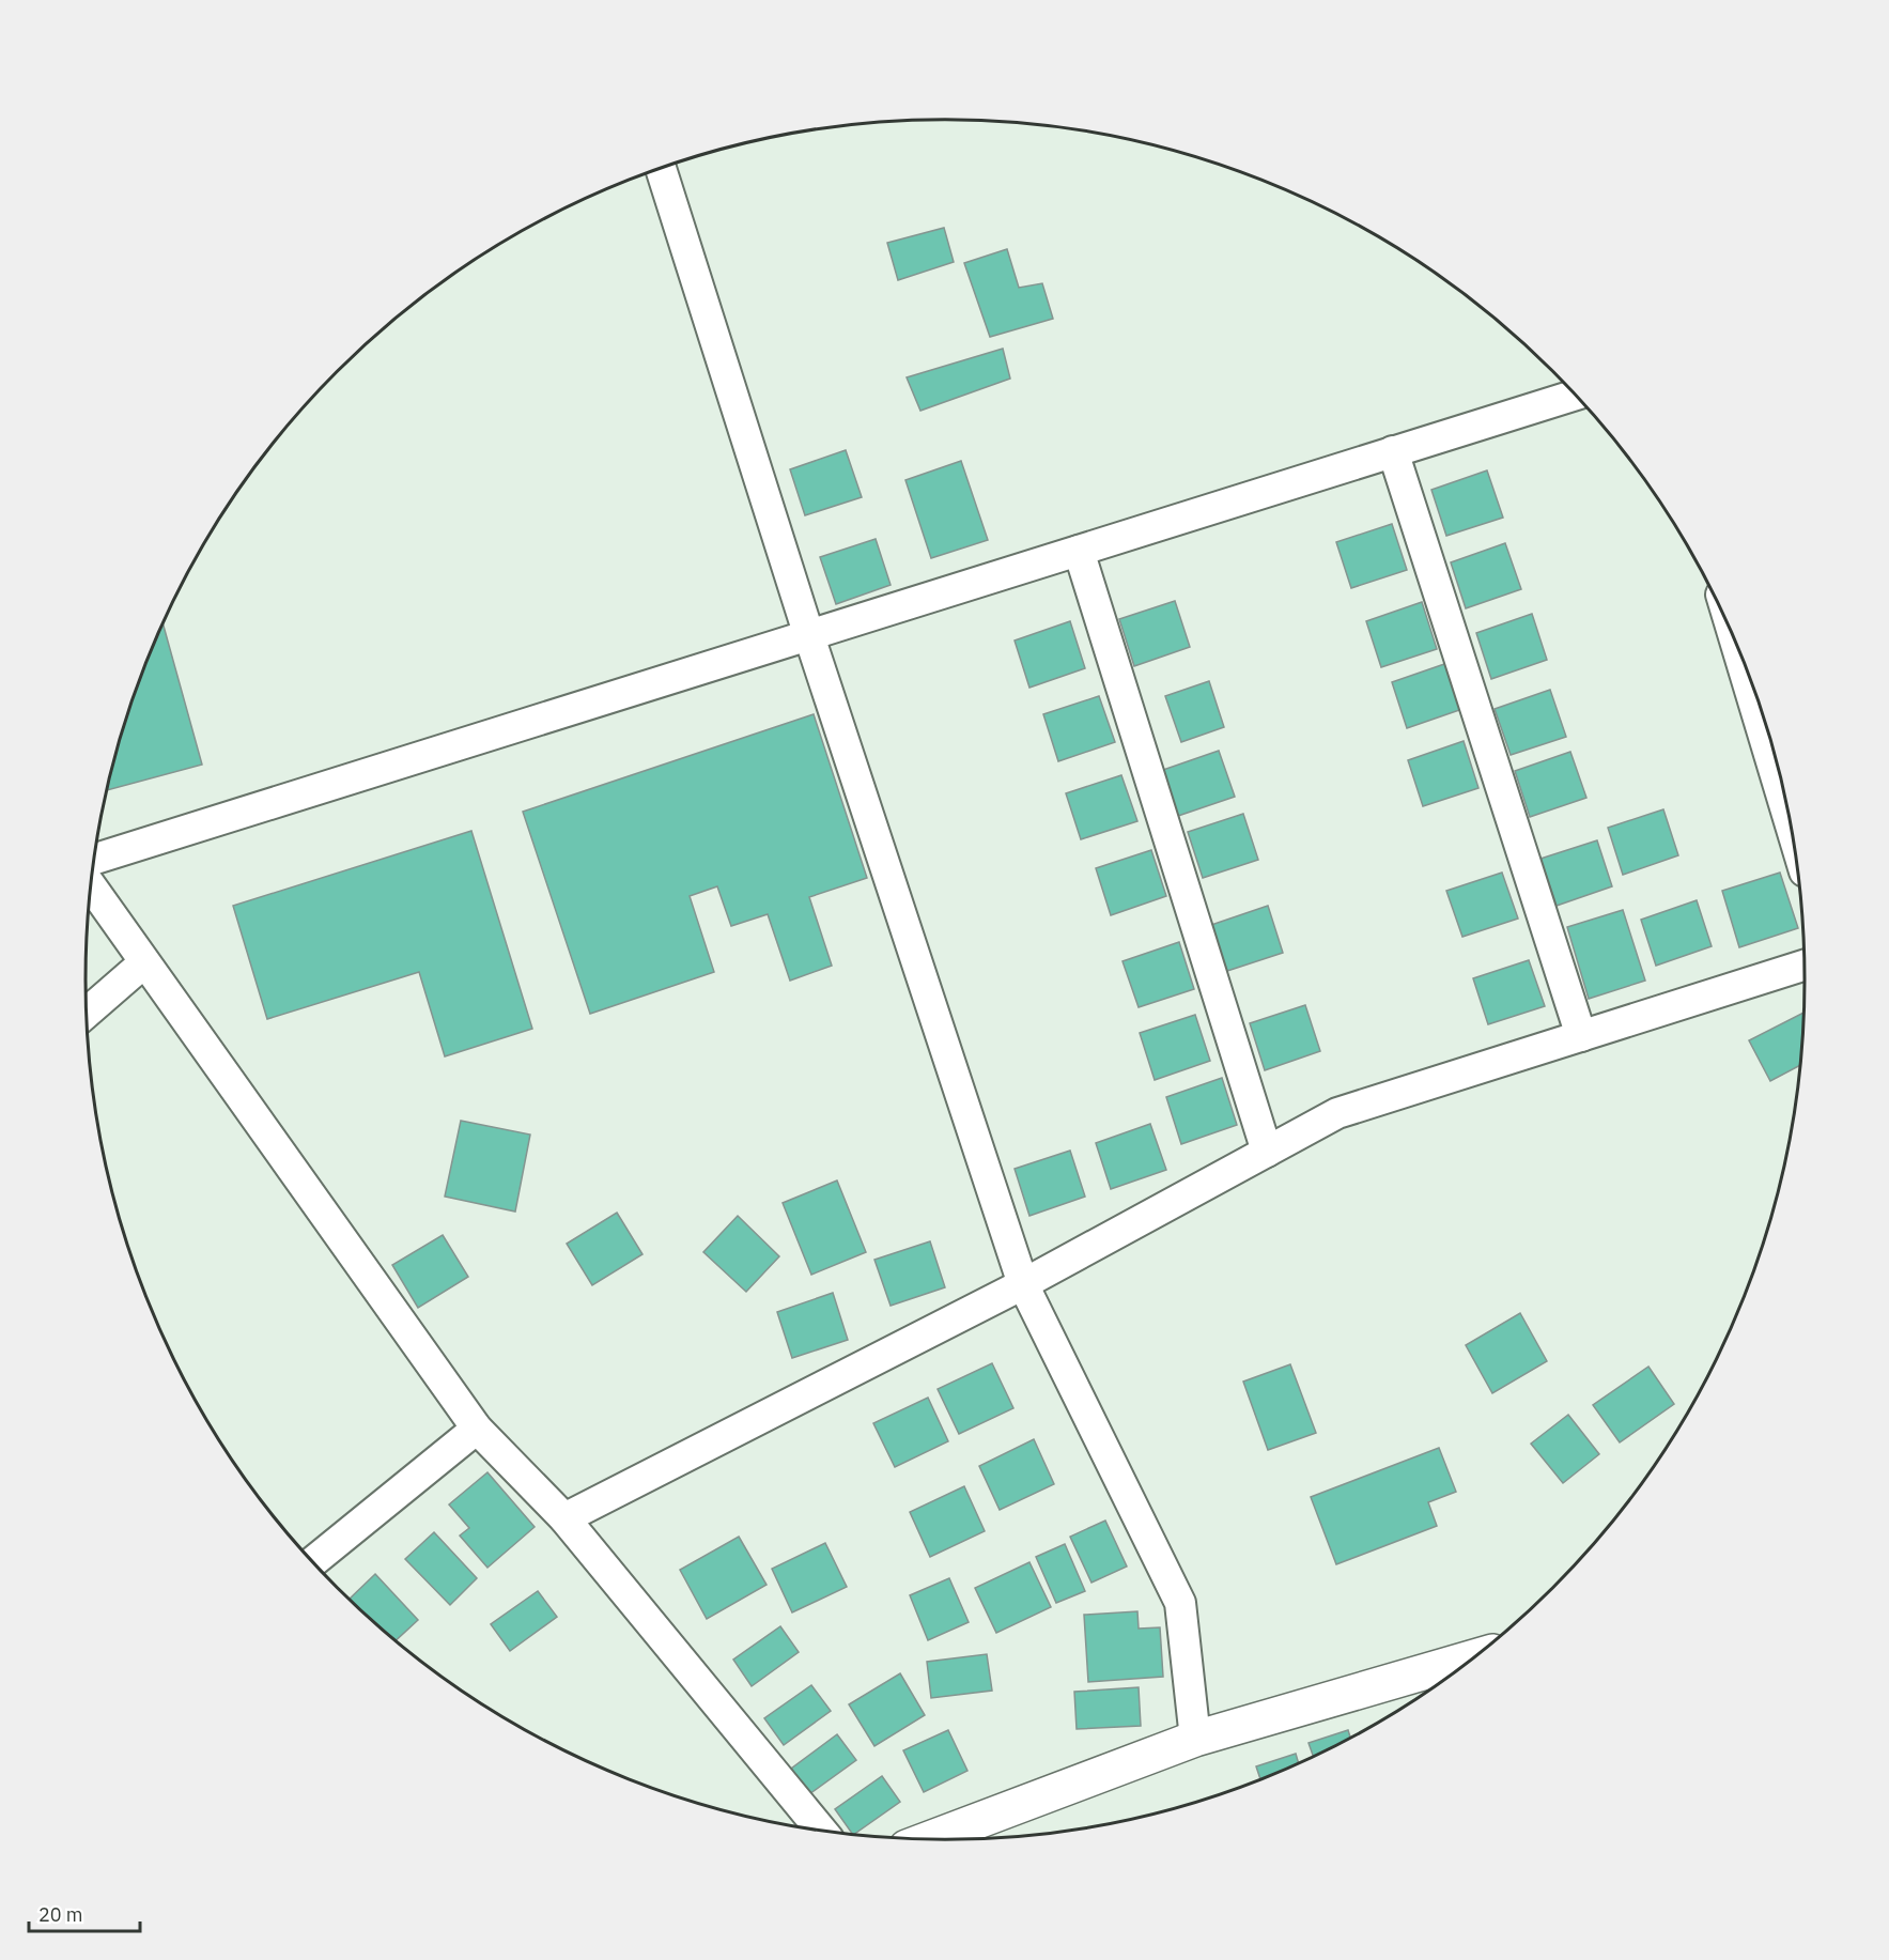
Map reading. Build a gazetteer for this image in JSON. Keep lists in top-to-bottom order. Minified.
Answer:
{"scale_bar":"20 m"}
